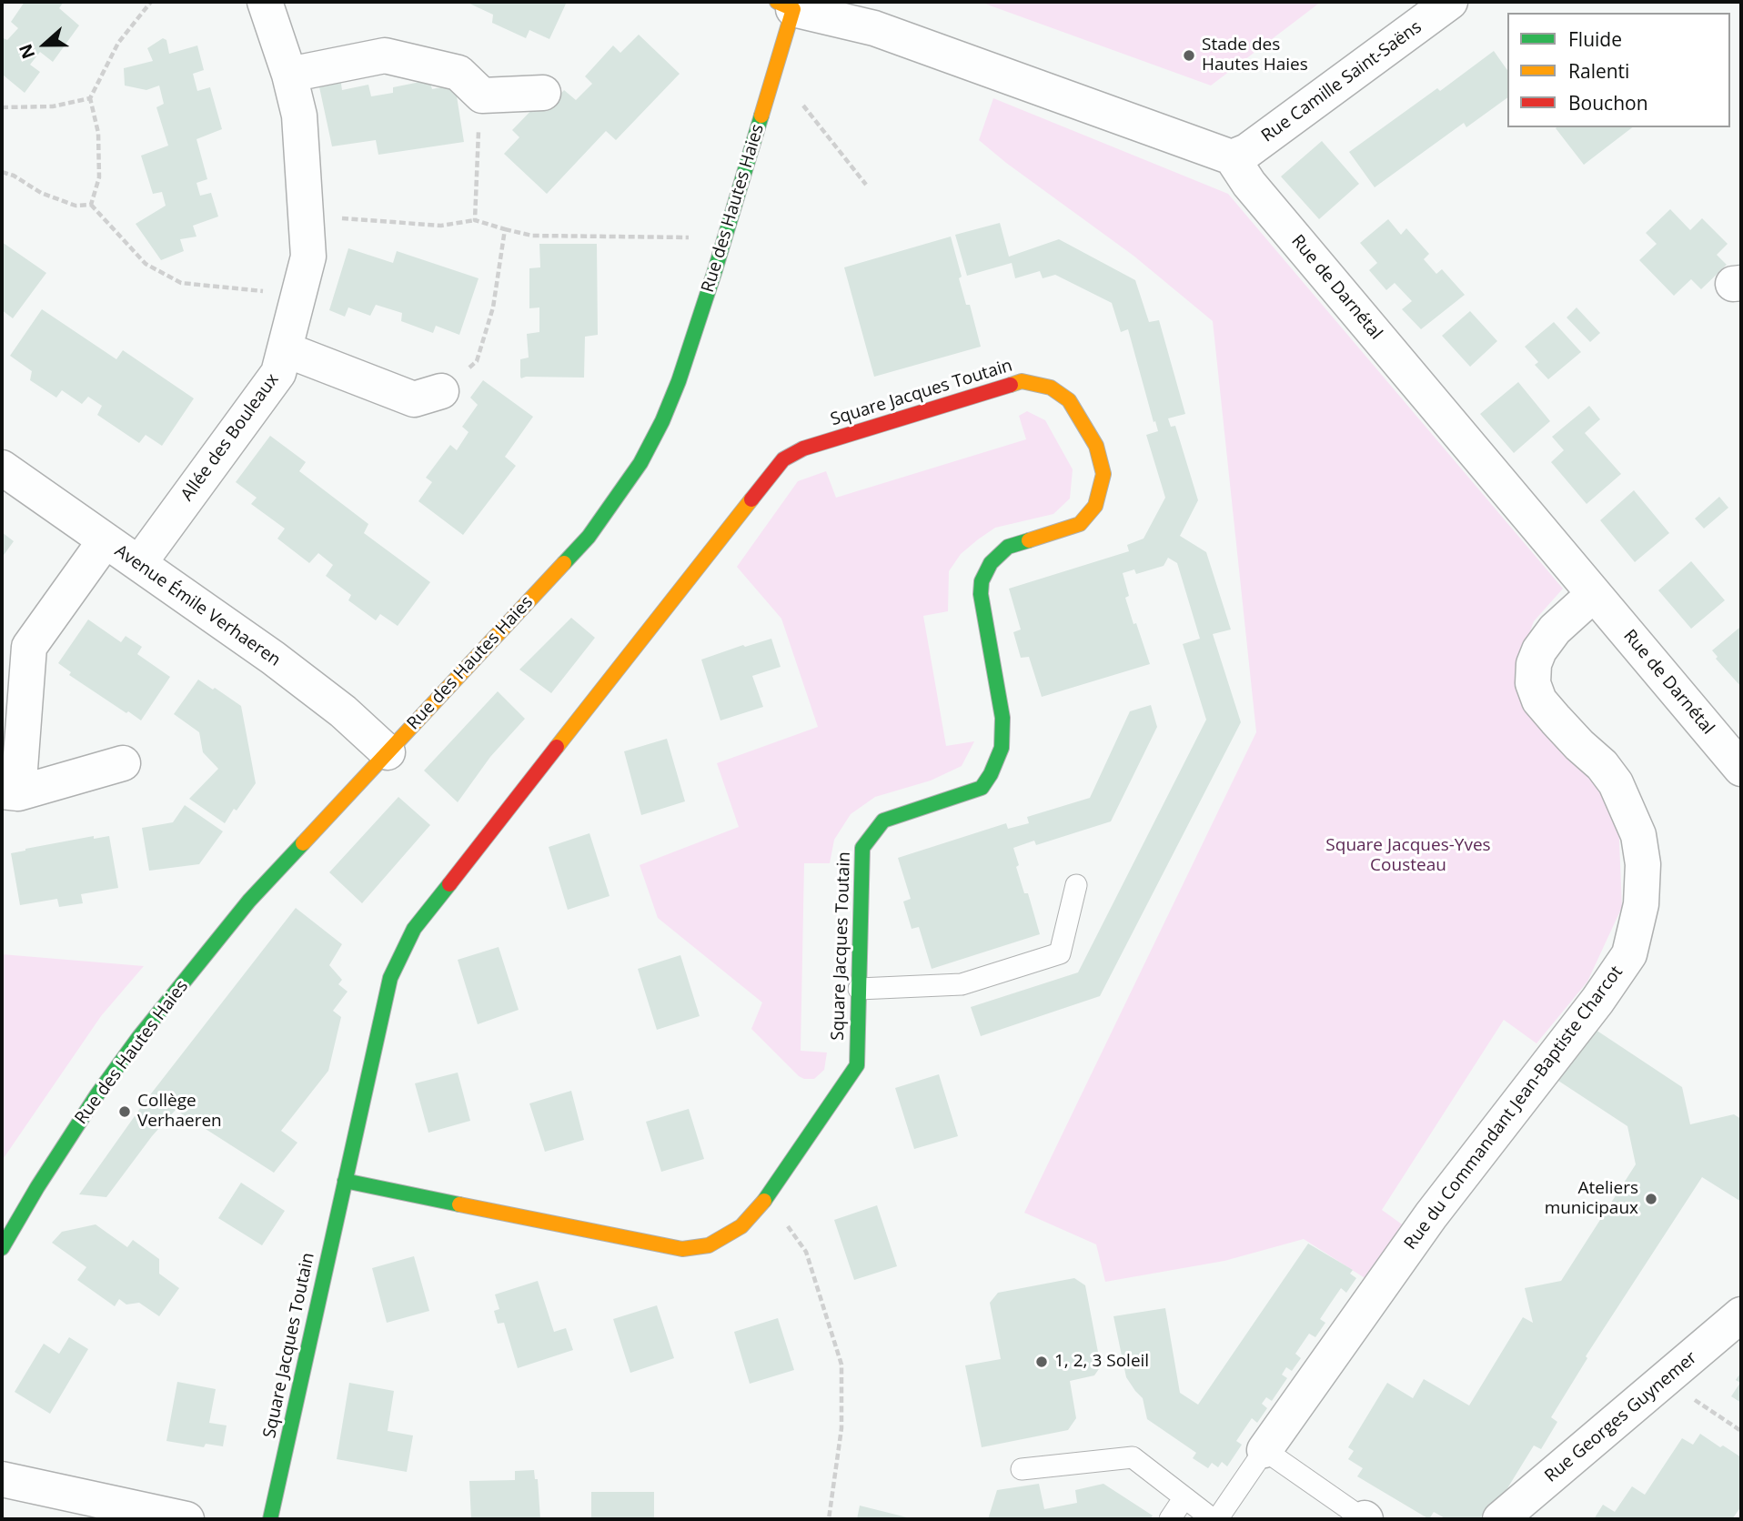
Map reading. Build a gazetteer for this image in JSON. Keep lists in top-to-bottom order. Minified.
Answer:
{"streets":{"street":["Rue Camille Saint-Saëns","Rue des Hautes Haies","Rue de Darnétal","Square Jacques Toutain","Allée des Bouleaux","Avenue Émile Verhaeren","Rue du Commandant Jean-Baptiste Charcot","Rue Georges Guynemer"]},"crossings":[["Rue Camille Saint-Saëns","Rue de Darnétal"],["Rue des Hautes Haies","Avenue Émile Verhaeren"],["Rue de Darnétal","Rue du Commandant Jean-Baptiste Charcot"],["Allée des Bouleaux","Avenue Émile Verhaeren"]],"parks":["Square Jacques-Yves Cousteau"],"places":["Stade des Hautes Haies","Collège Verhaeren","Ateliers municipaux","1, 2, 3 Soleil"],"legend":["Fluide","Ralenti","Bouchon"],"north":"left"}
